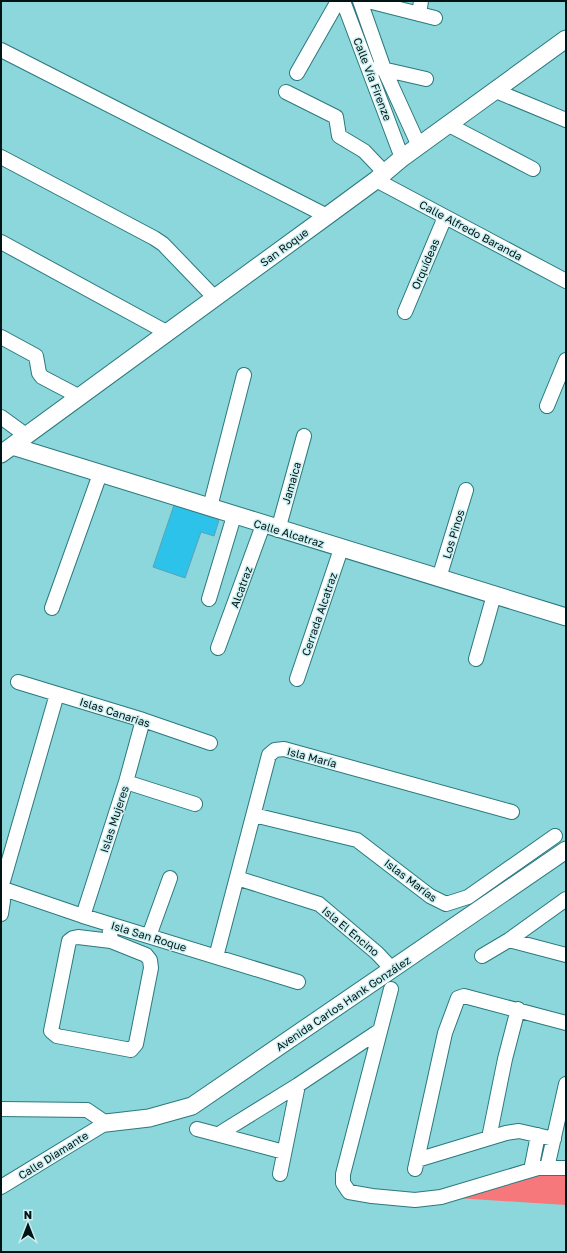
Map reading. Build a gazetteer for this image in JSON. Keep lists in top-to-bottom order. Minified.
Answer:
{"streets":{"main road":["San Roque","Calle Alcatraz","Avenida Carlos Hank González"],"street":["Calle Vía Firenze","Calle Alfredo Baranda","Orquídeas","Jamaica","Los Pinos","Alcatraz","Cerrada Alcatraz","Islas Canarias","Isla María","Islas Mujeres","Islas Marías","Isla El Encino","Isla San Roque","Calle Diamante"]},"crossings":[["Calle Vía Firenze","San Roque"],["Calle Alfredo Baranda","San Roque"],["Calle Alfredo Baranda","Orquídeas"],["San Roque","Calle Alcatraz"],["Jamaica","Calle Alcatraz"],["Jamaica","Alcatraz"],["Calle Alcatraz","Los Pinos"],["Calle Alcatraz","Alcatraz"],["Calle Alcatraz","Cerrada Alcatraz"],["Islas Canarias","Islas Mujeres"],["Isla María","Islas Marías"],["Isla María","Isla El Encino"],["Isla María","Isla San Roque"],["Islas Mujeres","Isla San Roque"],["Isla El Encino","Avenida Carlos Hank González"],["Avenida Carlos Hank González","Calle Diamante"]],"north":"top"}
